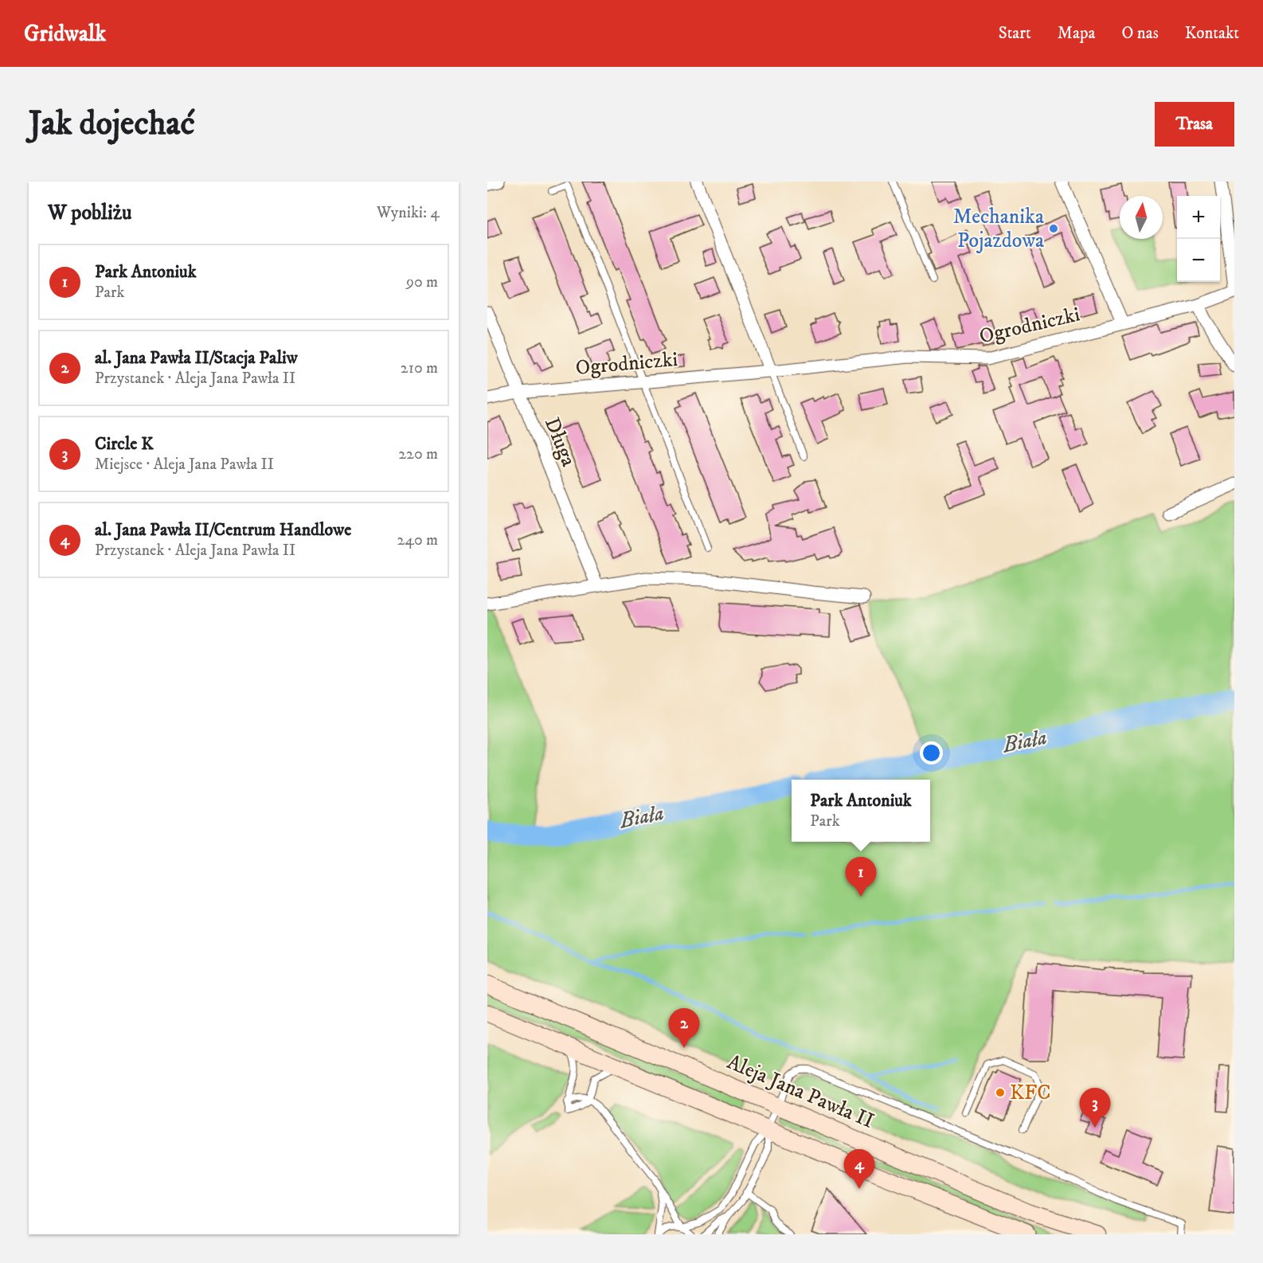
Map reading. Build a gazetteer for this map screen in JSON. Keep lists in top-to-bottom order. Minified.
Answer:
{"streets":{"main road":["Aleja Jana Pawła II"],"street":["Ogrodniczki","Długa"]},"crossings":[["Ogrodniczki","Długa"]],"water":["Biała"],"places":["Mechanika Pojazdowa","KFC"],"north":"top","page":{"header":"Gridwalk","nav":["Start","Mapa","O nas","Kontakt"],"buttons":"Trasa","title":"Jak dojechać","heading":["W pobliżu","Wyniki: 4"],"map_buttons":["+","−"],"list":[{"mark":"1","name":"Park Antoniuk","note":"Park","value":"90 m"},{"mark":"2","name":"al. Jana Pawła II/Stacja Paliw","note":"Przystanek · Aleja Jana Pawła II","value":"210 m"},{"mark":"3","name":"Circle K","note":"Miejsce · Aleja Jana Pawła II","value":"220 m"},{"mark":"4","name":"al. Jana Pawła II/Centrum Handlowe","note":"Przystanek · Aleja Jana Pawła II","value":"240 m"}],"popup":["Park Antoniuk","Park"],"pins":["1","2","3","4"]}}
